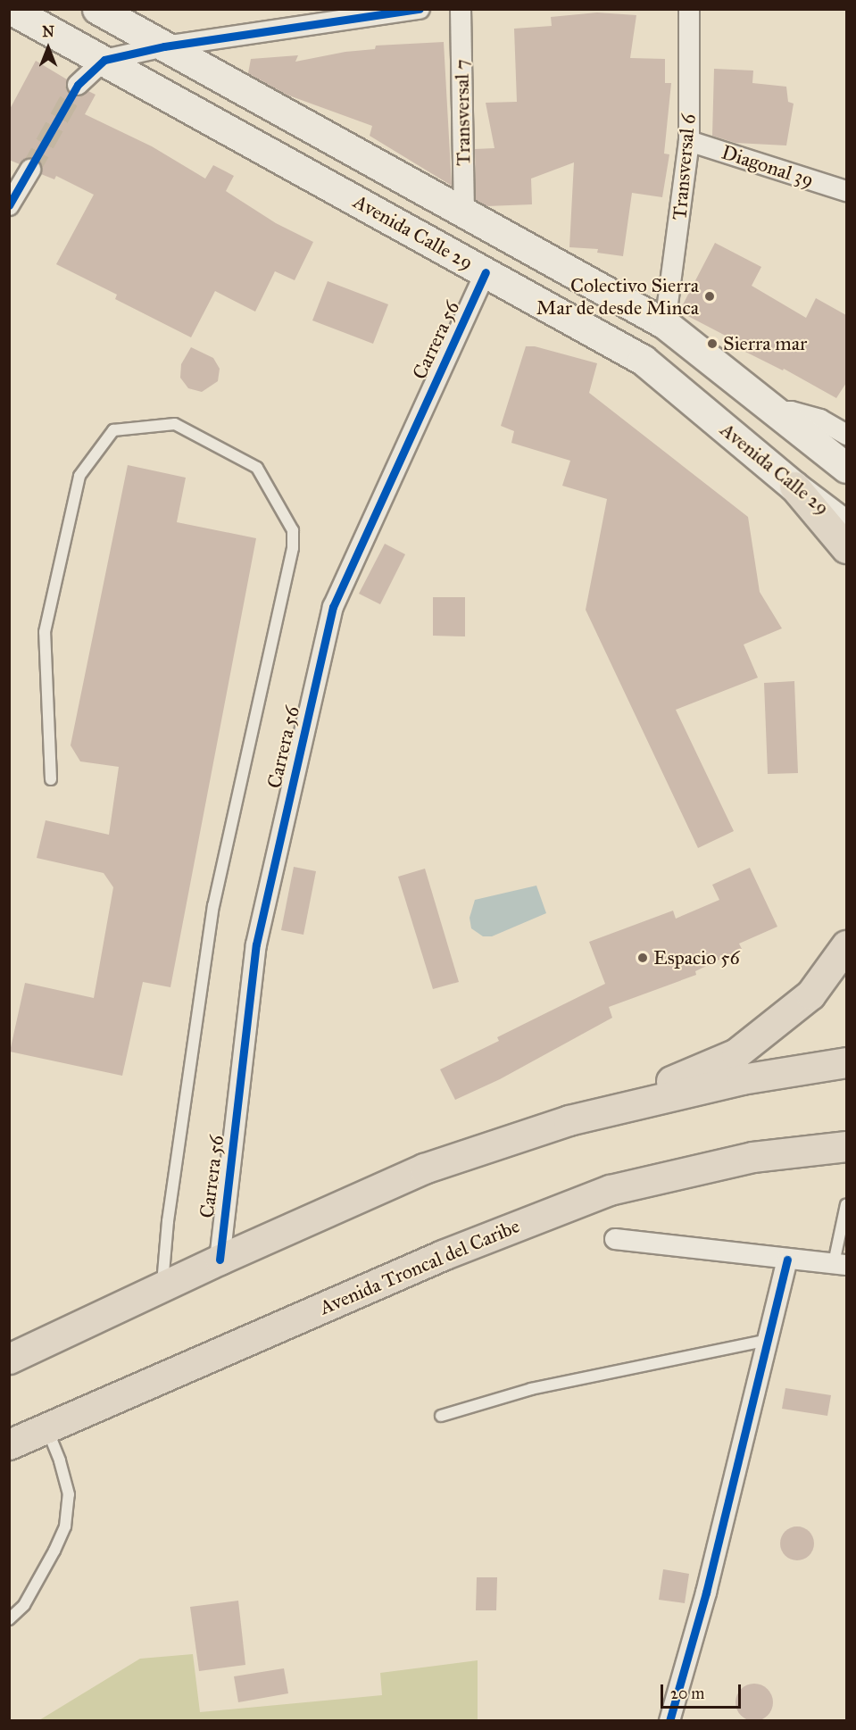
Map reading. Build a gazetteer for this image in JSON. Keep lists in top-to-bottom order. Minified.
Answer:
{"streets":{"highway":["Avenida Troncal del Caribe"],"main road":["Avenida Calle 29"],"street":["Transversal 7","Diagonal 39","Transversal 6","Carrera 56"]},"crossings":[["Transversal 7","Avenida Calle 29"],["Diagonal 39","Transversal 6"],["Transversal 6","Avenida Calle 29"],["Avenida Calle 29","Carrera 56"]],"places":["Colectivo Sierra Mar de desde Minca","Sierra mar","Espacio 56"],"scale_bar":"20 m","north":"top"}
